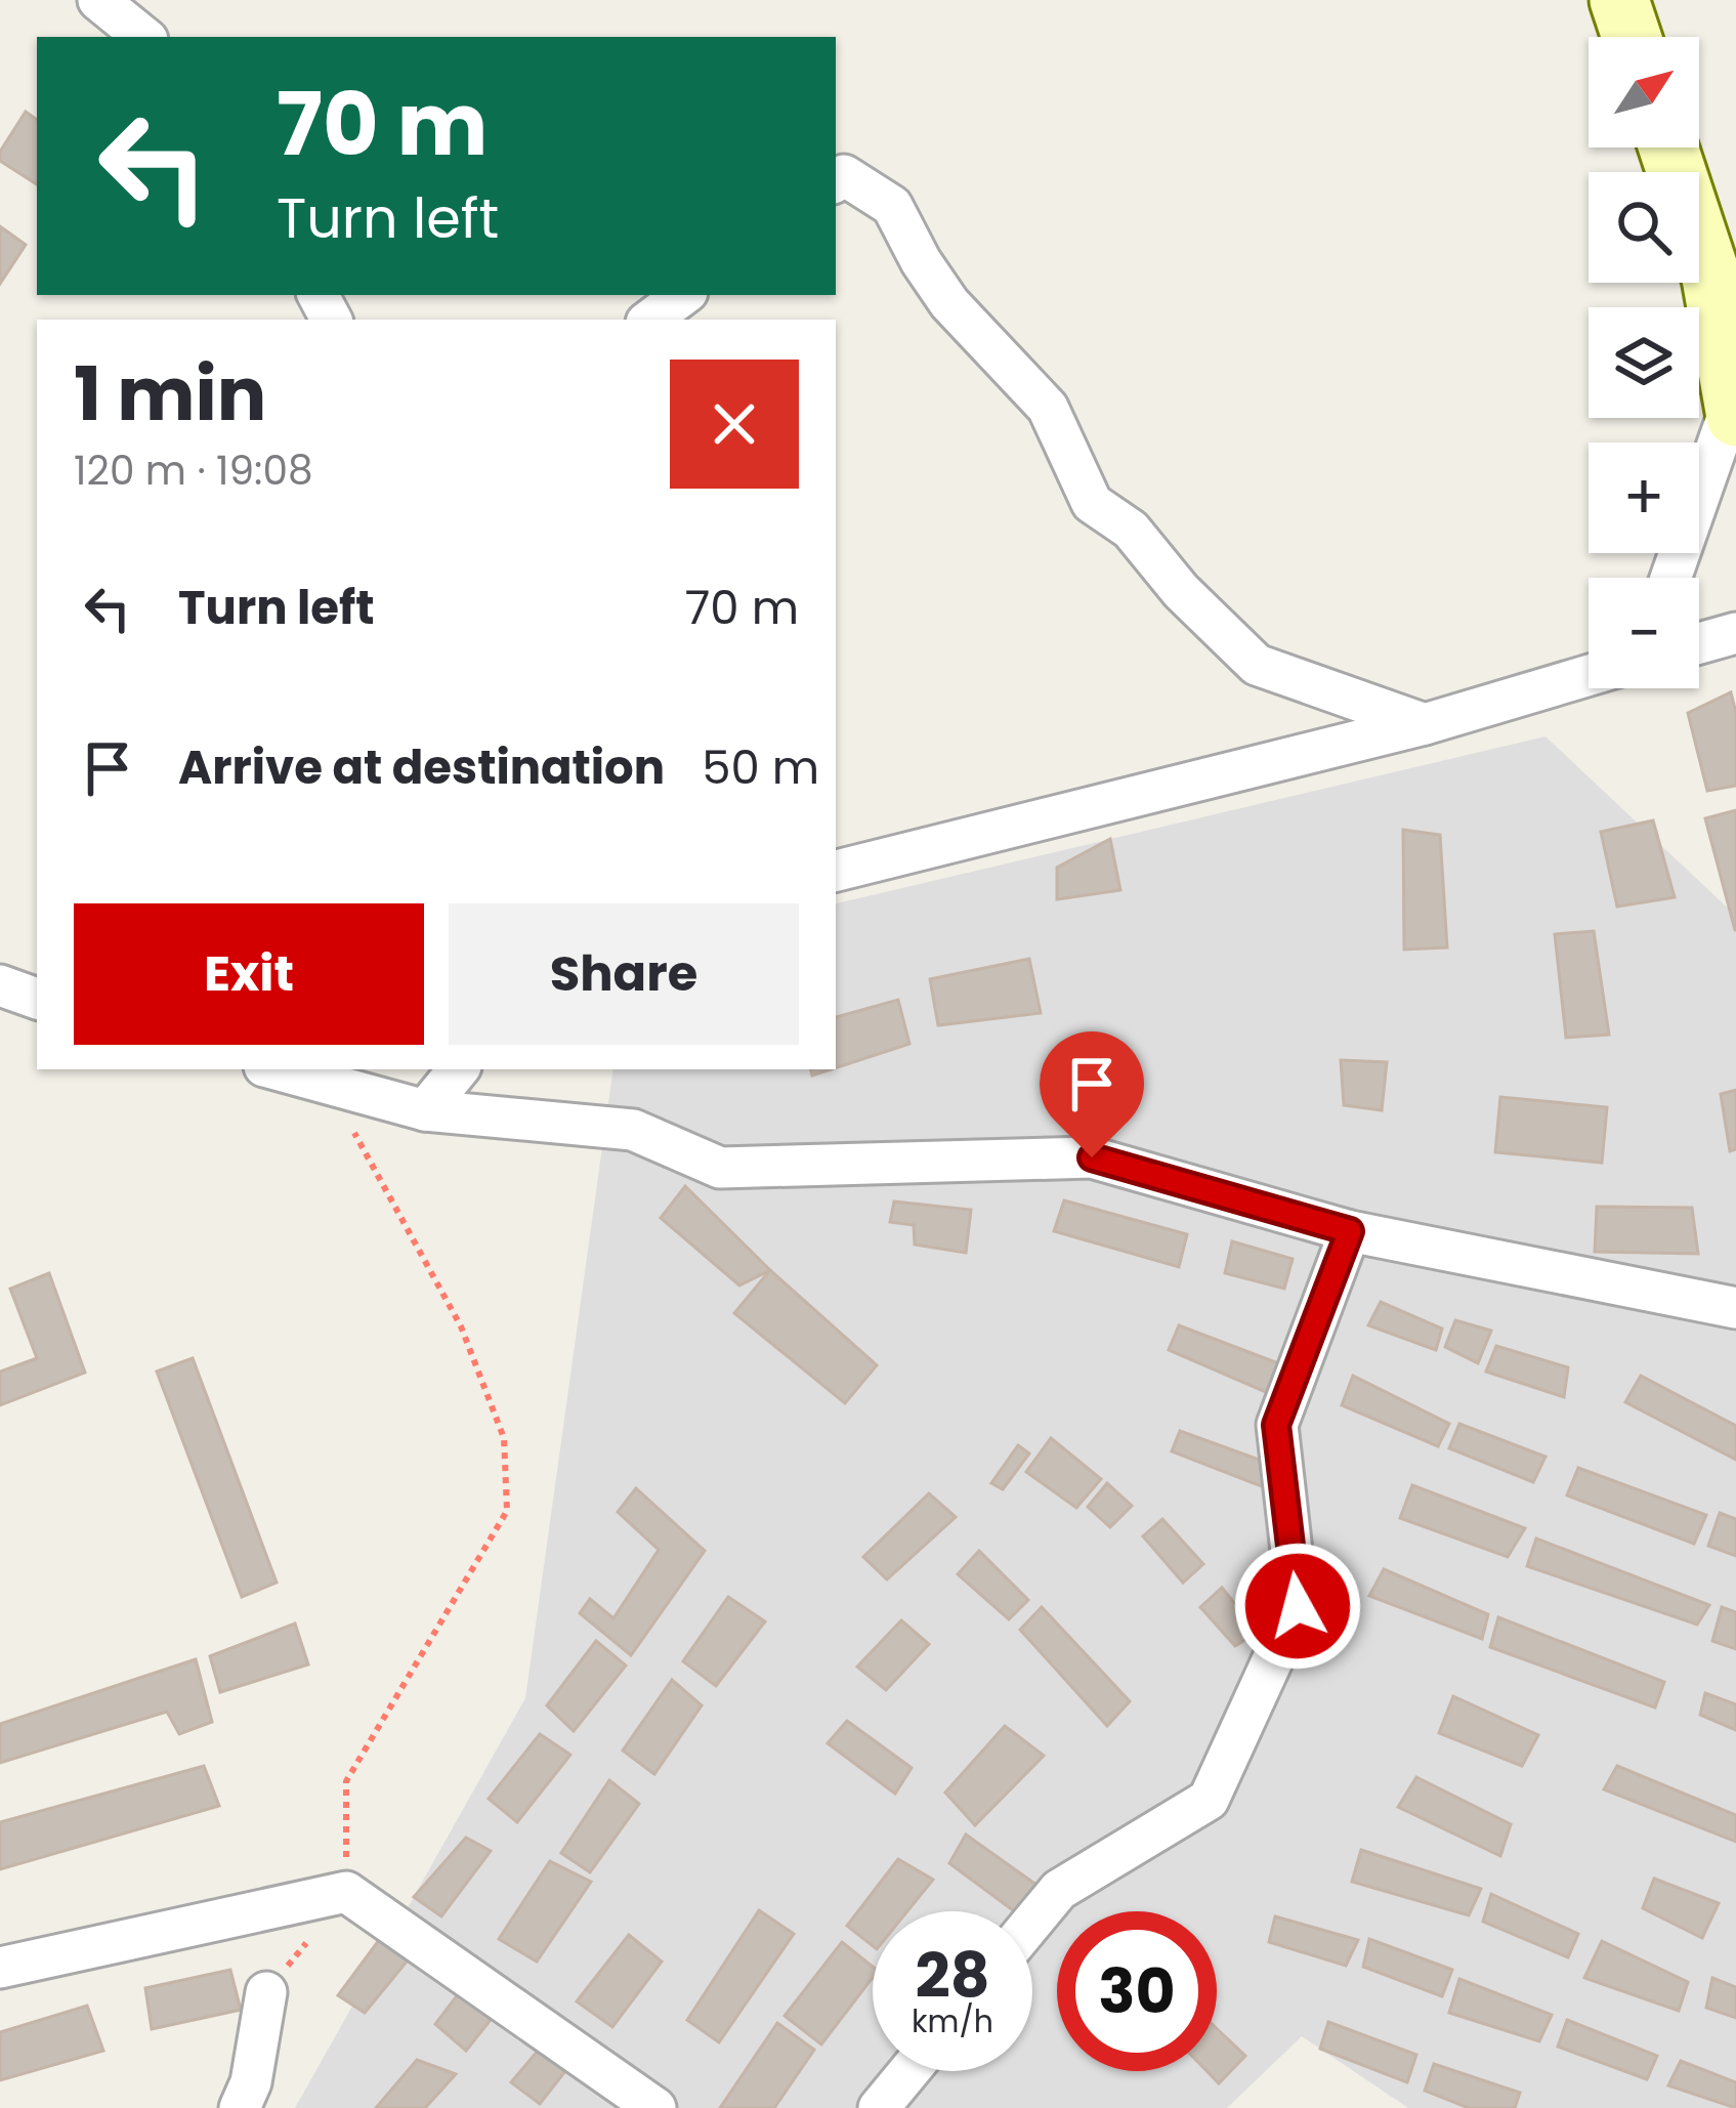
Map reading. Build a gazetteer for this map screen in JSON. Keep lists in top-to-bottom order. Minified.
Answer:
{"north":"top right","page":{"map_buttons":["+","−"],"turn":["70 m","Turn left"],"heading":["1 min","120 m · 19:08"],"list":[{"name":"Turn left","value":"70 m"},{"name":"Arrive at destination","value":"50 m"}],"buttons":["Exit","Share"],"speed":"28 km/h","limit":"30"}}
